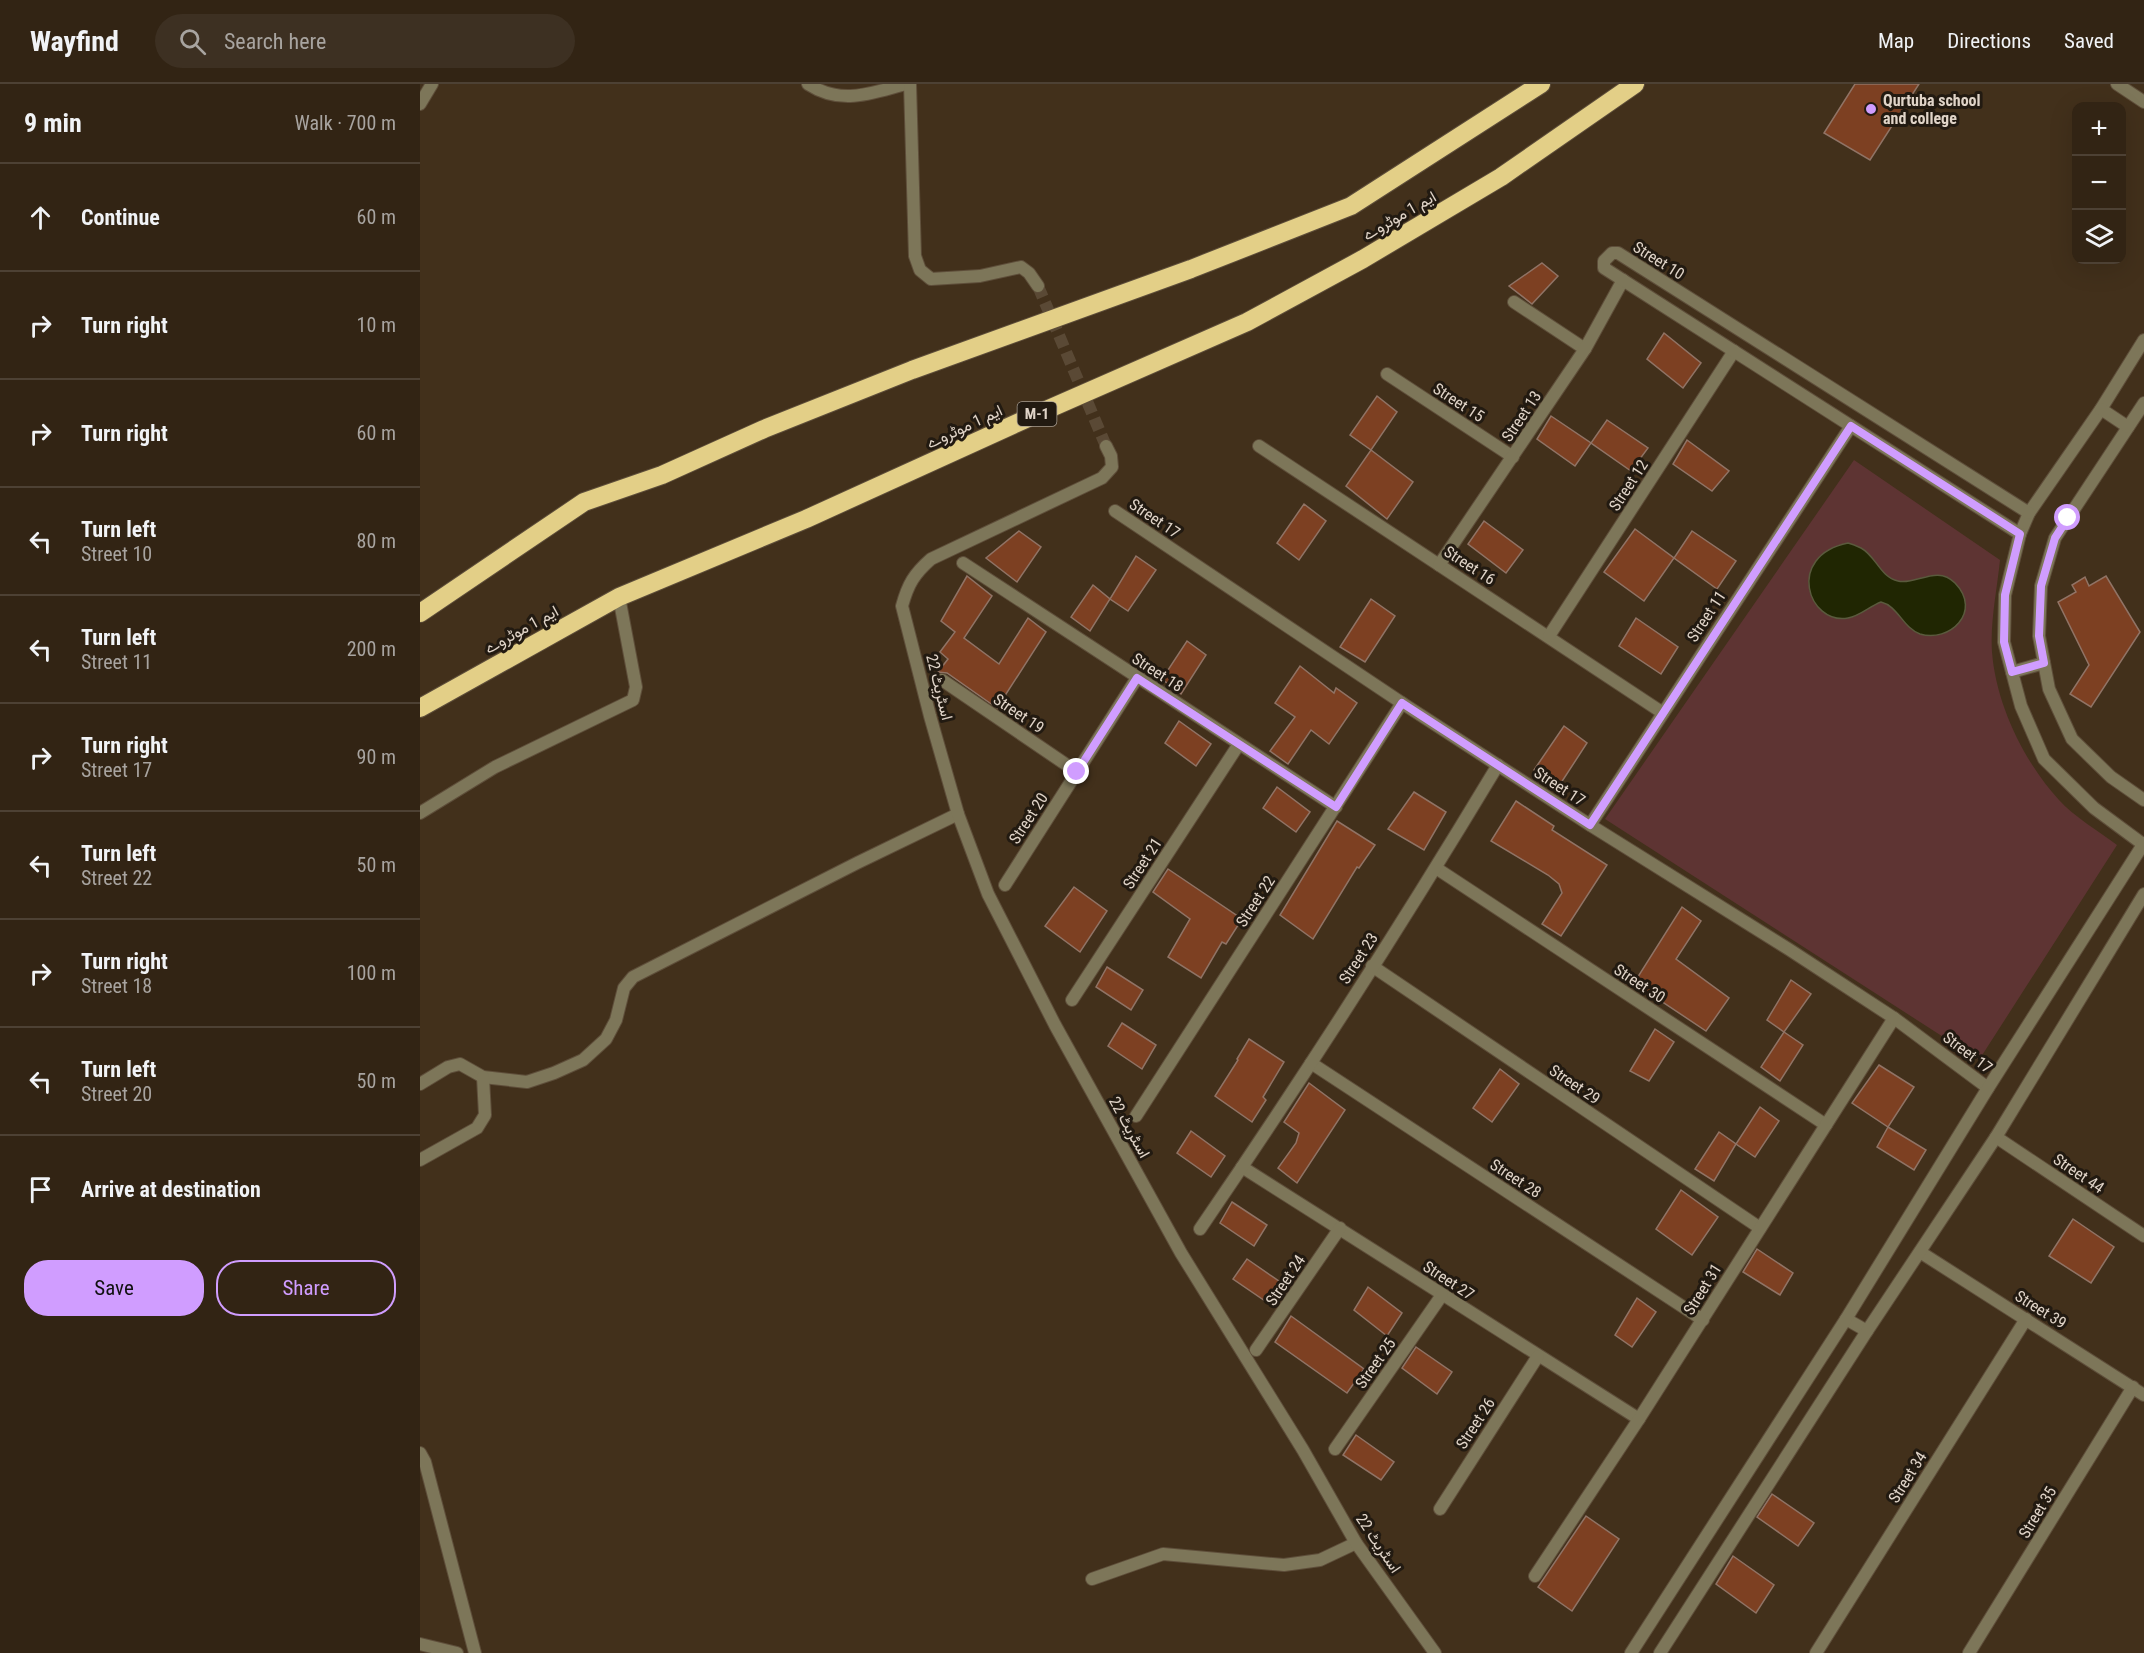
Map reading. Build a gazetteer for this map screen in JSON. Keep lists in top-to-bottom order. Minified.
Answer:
{"streets":{"highway":["ایم 1 موٹروے","M-1"],"street":["Street 10","Street 15","Street 13","Street 12","Street 17","Street 16","Street 11","Street 18","اسٹریٹ 22","Street 19","Street 20","Street 21","Street 22","Street 23","Street 30","Street 29","Street 44","Street 28","Street 24","Street 27","Street 31","Street 39","Street 25","Street 26","Street 34","Street 35"]},"crossings":[["Street 10","Street 13"],["Street 10","Street 12"],["Street 10","Street 11"],["Street 15","Street 13"],["Street 13","Street 16"],["Street 12","Street 16"],["Street 17","Street 11"],["Street 17","Street 22"],["Street 17","Street 23"],["Street 17","Street 31"],["Street 16","Street 11"],["Street 18","Street 20"],["Street 18","Street 21"],["Street 18","Street 22"],["Street 19","Street 20"],["Street 23","Street 30"],["Street 23","Street 29"],["Street 23","Street 28"],["Street 23","Street 27"],["Street 30","Street 31"],["Street 29","Street 31"],["Street 28","Street 31"],["Street 24","Street 27"],["Street 27","Street 31"],["Street 27","Street 25"],["Street 27","Street 26"],["Street 39","Street 34"],["Street 39","Street 35"]],"places":["Qurtuba school and college"],"page":{"header":"Wayfind","search":"Search here","nav":["Map","Directions","Saved"],"heading":["9 min","Walk · 700 m"],"map_buttons":["+","−"],"list":[["Continue","60 m"],["Turn right","10 m"],["Turn right","60 m"],["Turn left","Street 10","80 m"],["Turn left","Street 11","200 m"],["Turn right","Street 17","90 m"],["Turn left","Street 22","50 m"],["Turn right","Street 18","100 m"],["Turn left","Street 20","50 m"],"Arrive at destination"],"buttons":["Save","Share"]}}
